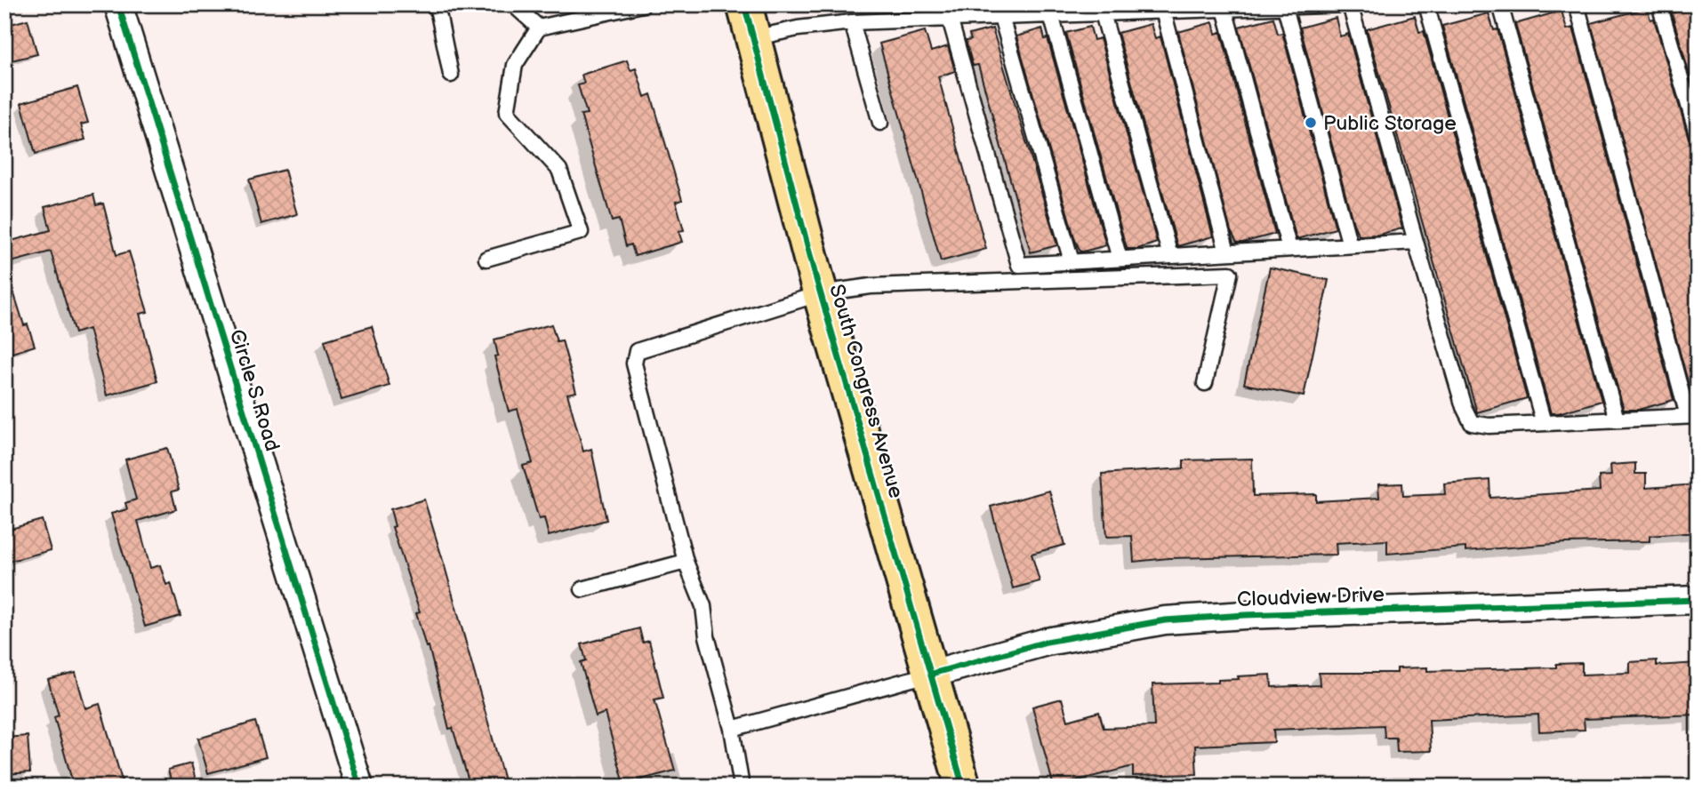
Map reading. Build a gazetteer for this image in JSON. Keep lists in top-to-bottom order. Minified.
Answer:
{"streets":{"main road":["South Congress Avenue"],"street":["Circle S Road","Cloudview Drive"]},"crossings":[["South Congress Avenue","Cloudview Drive"]],"places":["Public Storage"]}
